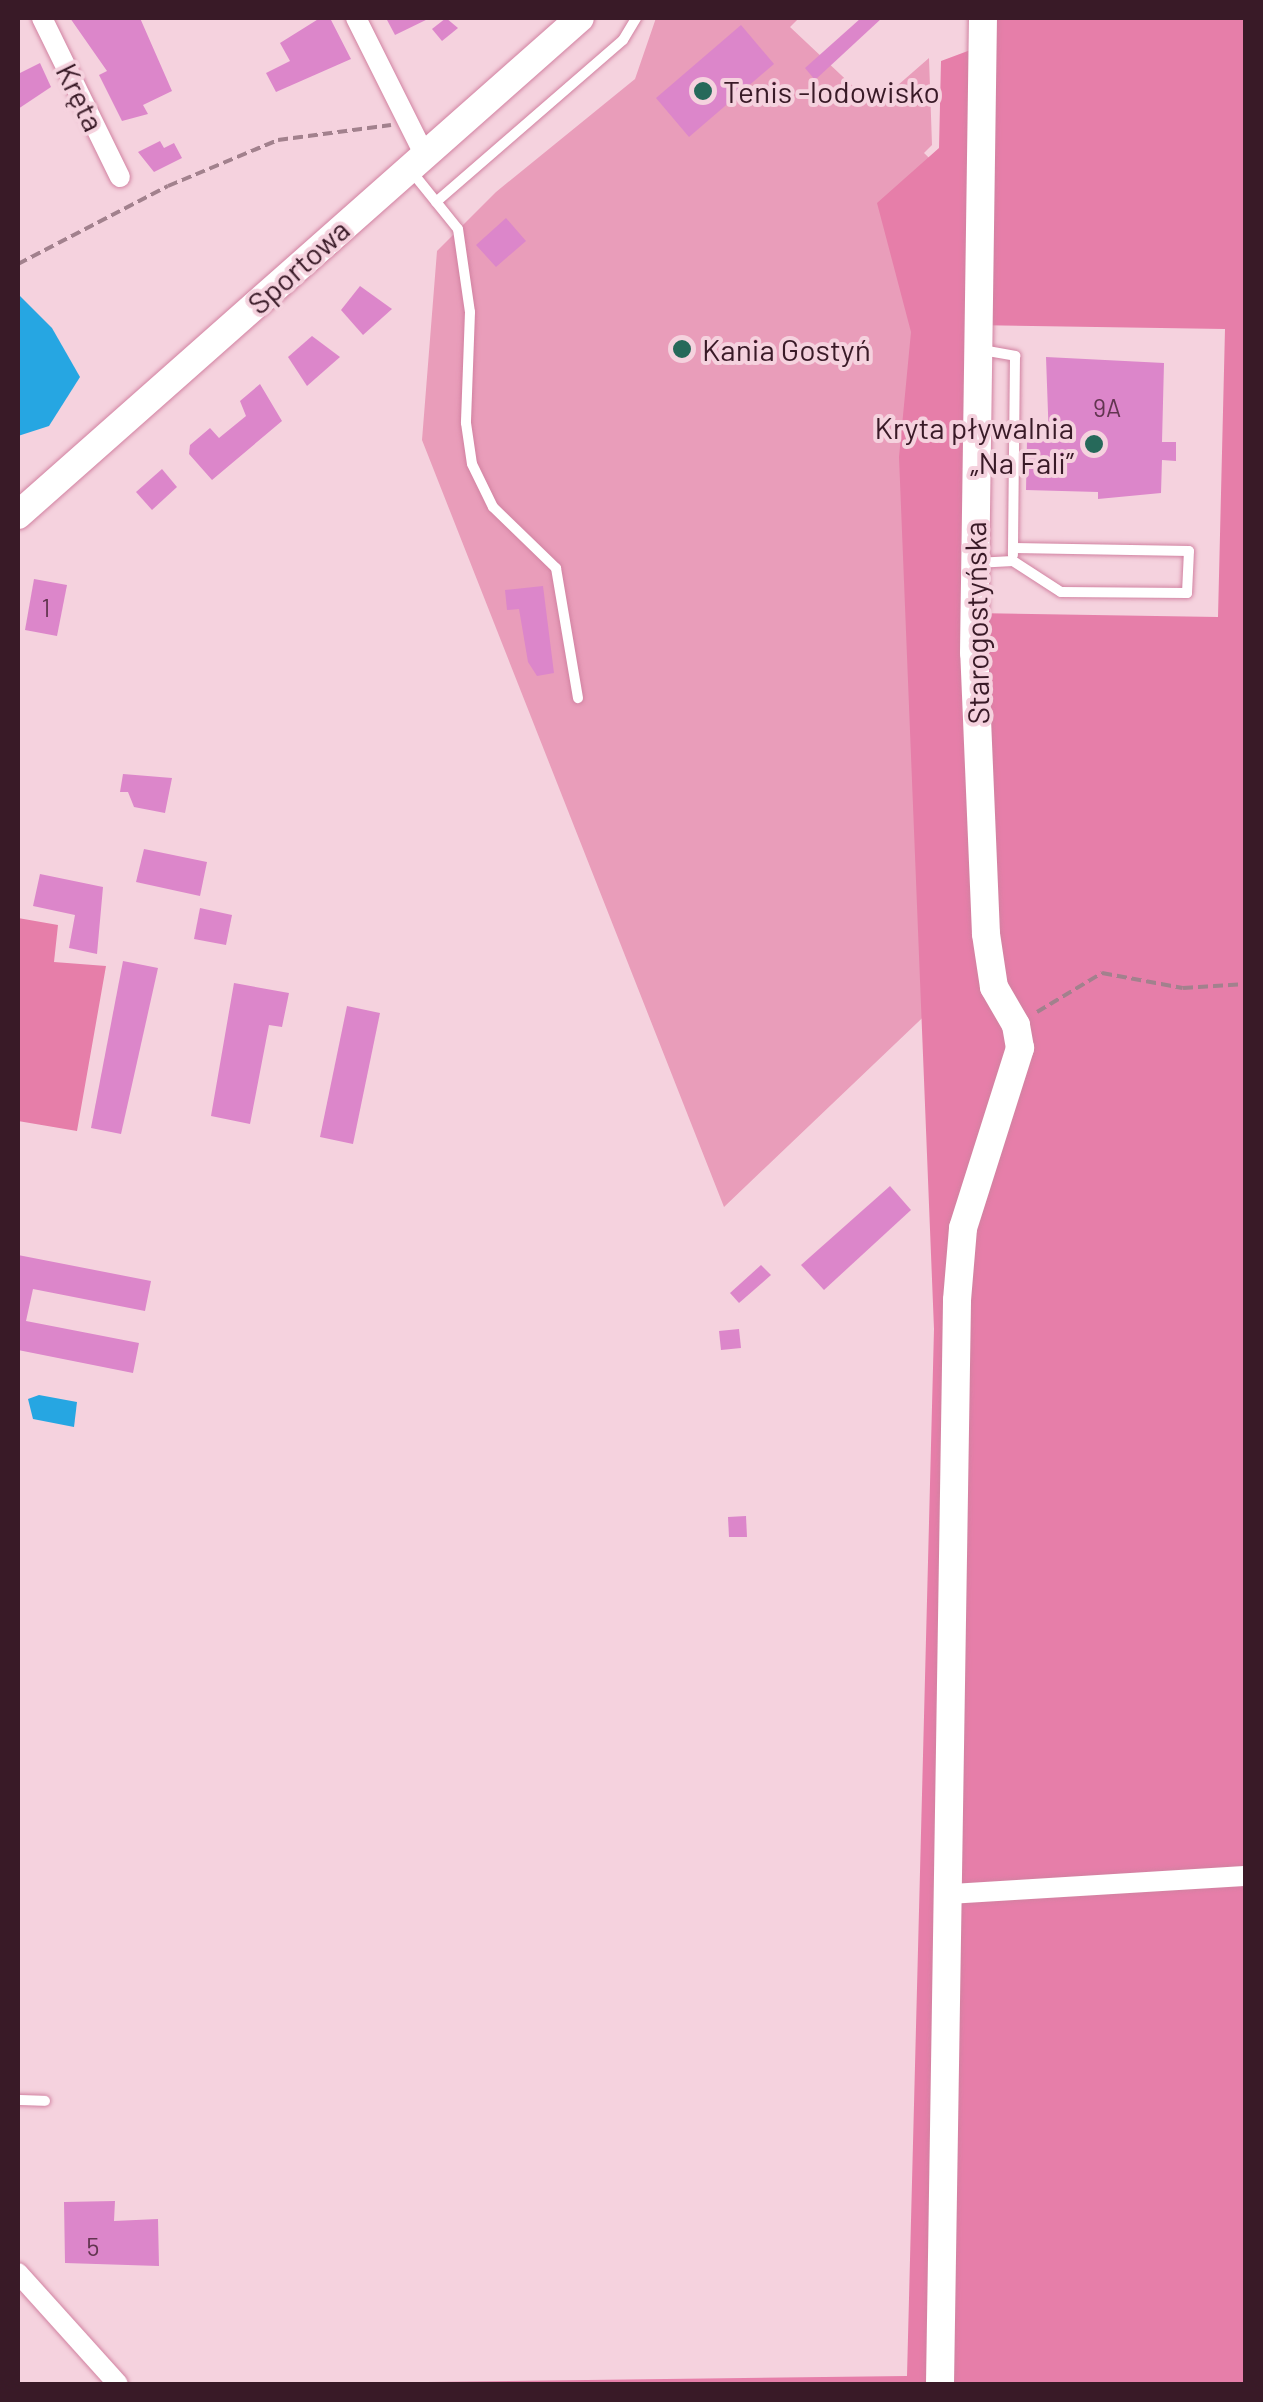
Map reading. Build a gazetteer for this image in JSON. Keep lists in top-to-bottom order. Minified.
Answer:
{"streets":{"street":["Kręta","Sportowa","Starogostyńska"]},"places":["Tenis -lodowisko","Kania Gostyń","Kryta pływalnia „Na Fali”"],"house_numbers":["9A","1","5"]}
